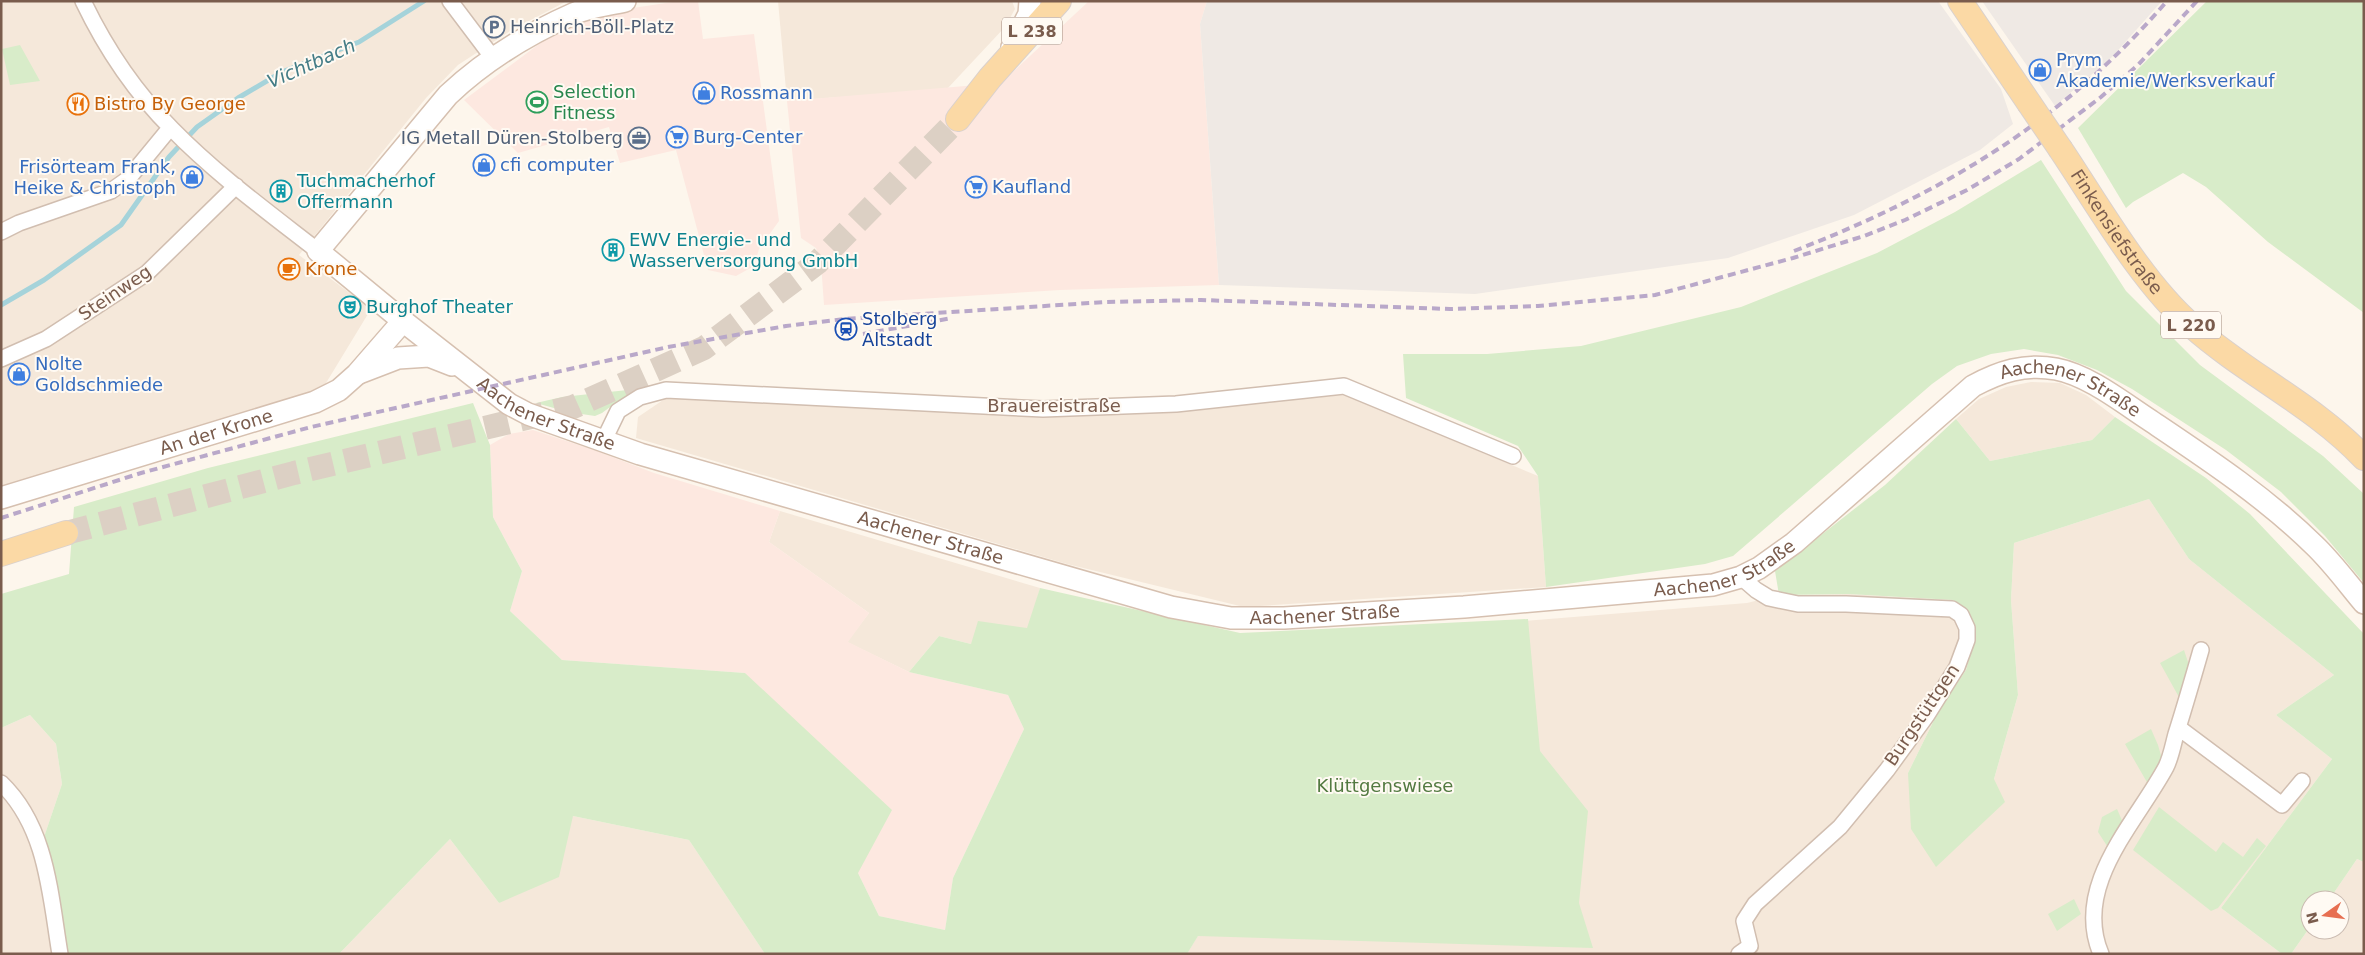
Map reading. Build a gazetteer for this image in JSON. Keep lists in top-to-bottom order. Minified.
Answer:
{"streets":{"main road":["L 238","Finkensiefstraße","L 220"],"street":["Steinweg","Aachener Straße","Brauereistraße","An der Krone","Burgstüttgen"]},"crossings":[["Steinweg","Aachener Straße"],["Aachener Straße","Brauereistraße"],["Aachener Straße","An der Krone"],["Aachener Straße","Burgstüttgen"]],"water":["Vichtbach"],"parks":["Klüttgenswiese"],"places":{"parking":["Heinrich-Böll-Platz"],"shop":["Prym Akademie/Werksverkauf","Rossmann","cfi computer","Frisörteam Frank, Heike & Christoph","Nolte Goldschmiede"],"sports":["Selection Fitness"],"restaurant":["Bistro By George"],"supermarket":["Burg-Center","Kaufland"],"office":["IG Metall Düren-Stolberg"],"building":["Tuchmacherhof Offermann","EWV Energie- und Wasserversorgung GmbH"],"cafe":["Krone"],"theatre":["Burghof Theater"],"station":["Stolberg Altstadt"]},"north":"left"}
